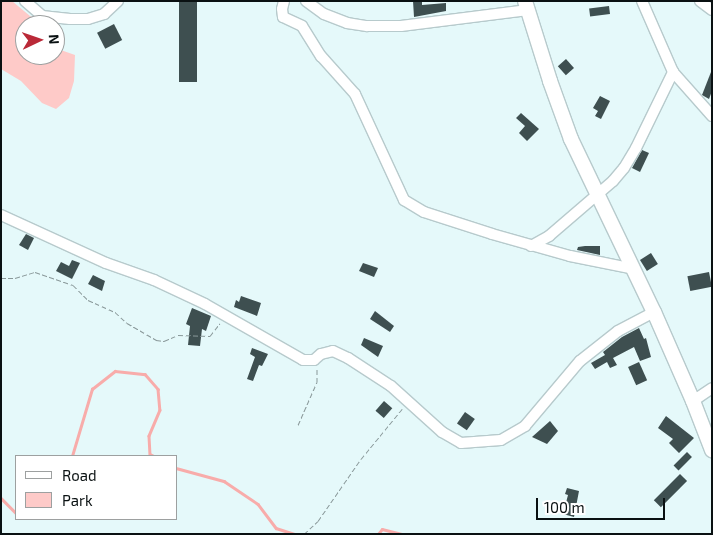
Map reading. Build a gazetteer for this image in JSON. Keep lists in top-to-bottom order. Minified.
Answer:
{"legend":["Road","Park"],"scale_bar":"100 m","north":"right"}
